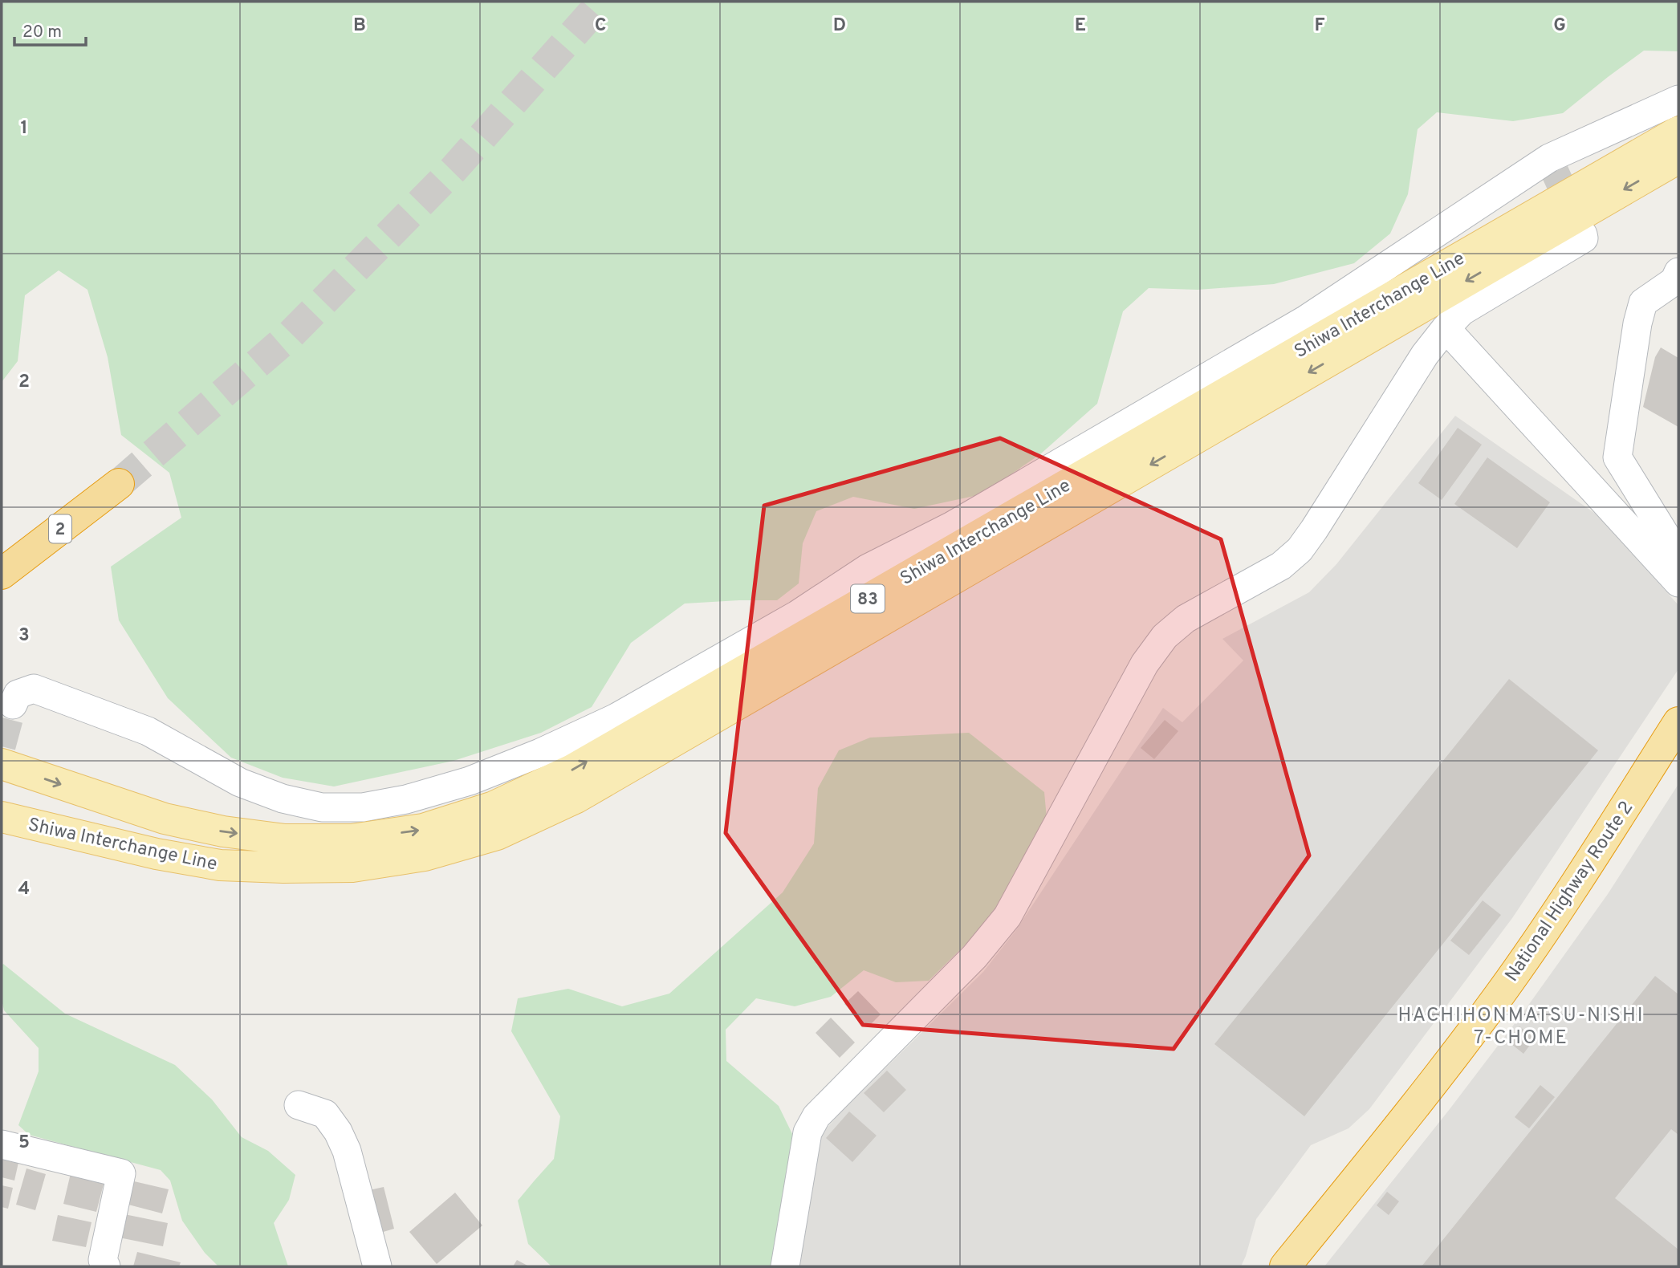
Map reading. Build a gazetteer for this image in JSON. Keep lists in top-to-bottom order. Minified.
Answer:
{"streets":{"highway":["2","National Highway Route 2"],"main road":["Shiwa Interchange Line","83"]},"districts":["HACHIHONMATSU-NISHI 7-CHOME"],"scale_bar":"20 m","grid":{"columns":["B","C","D","E","F","G"],"rows":["1","2","3","4","5"]}}
